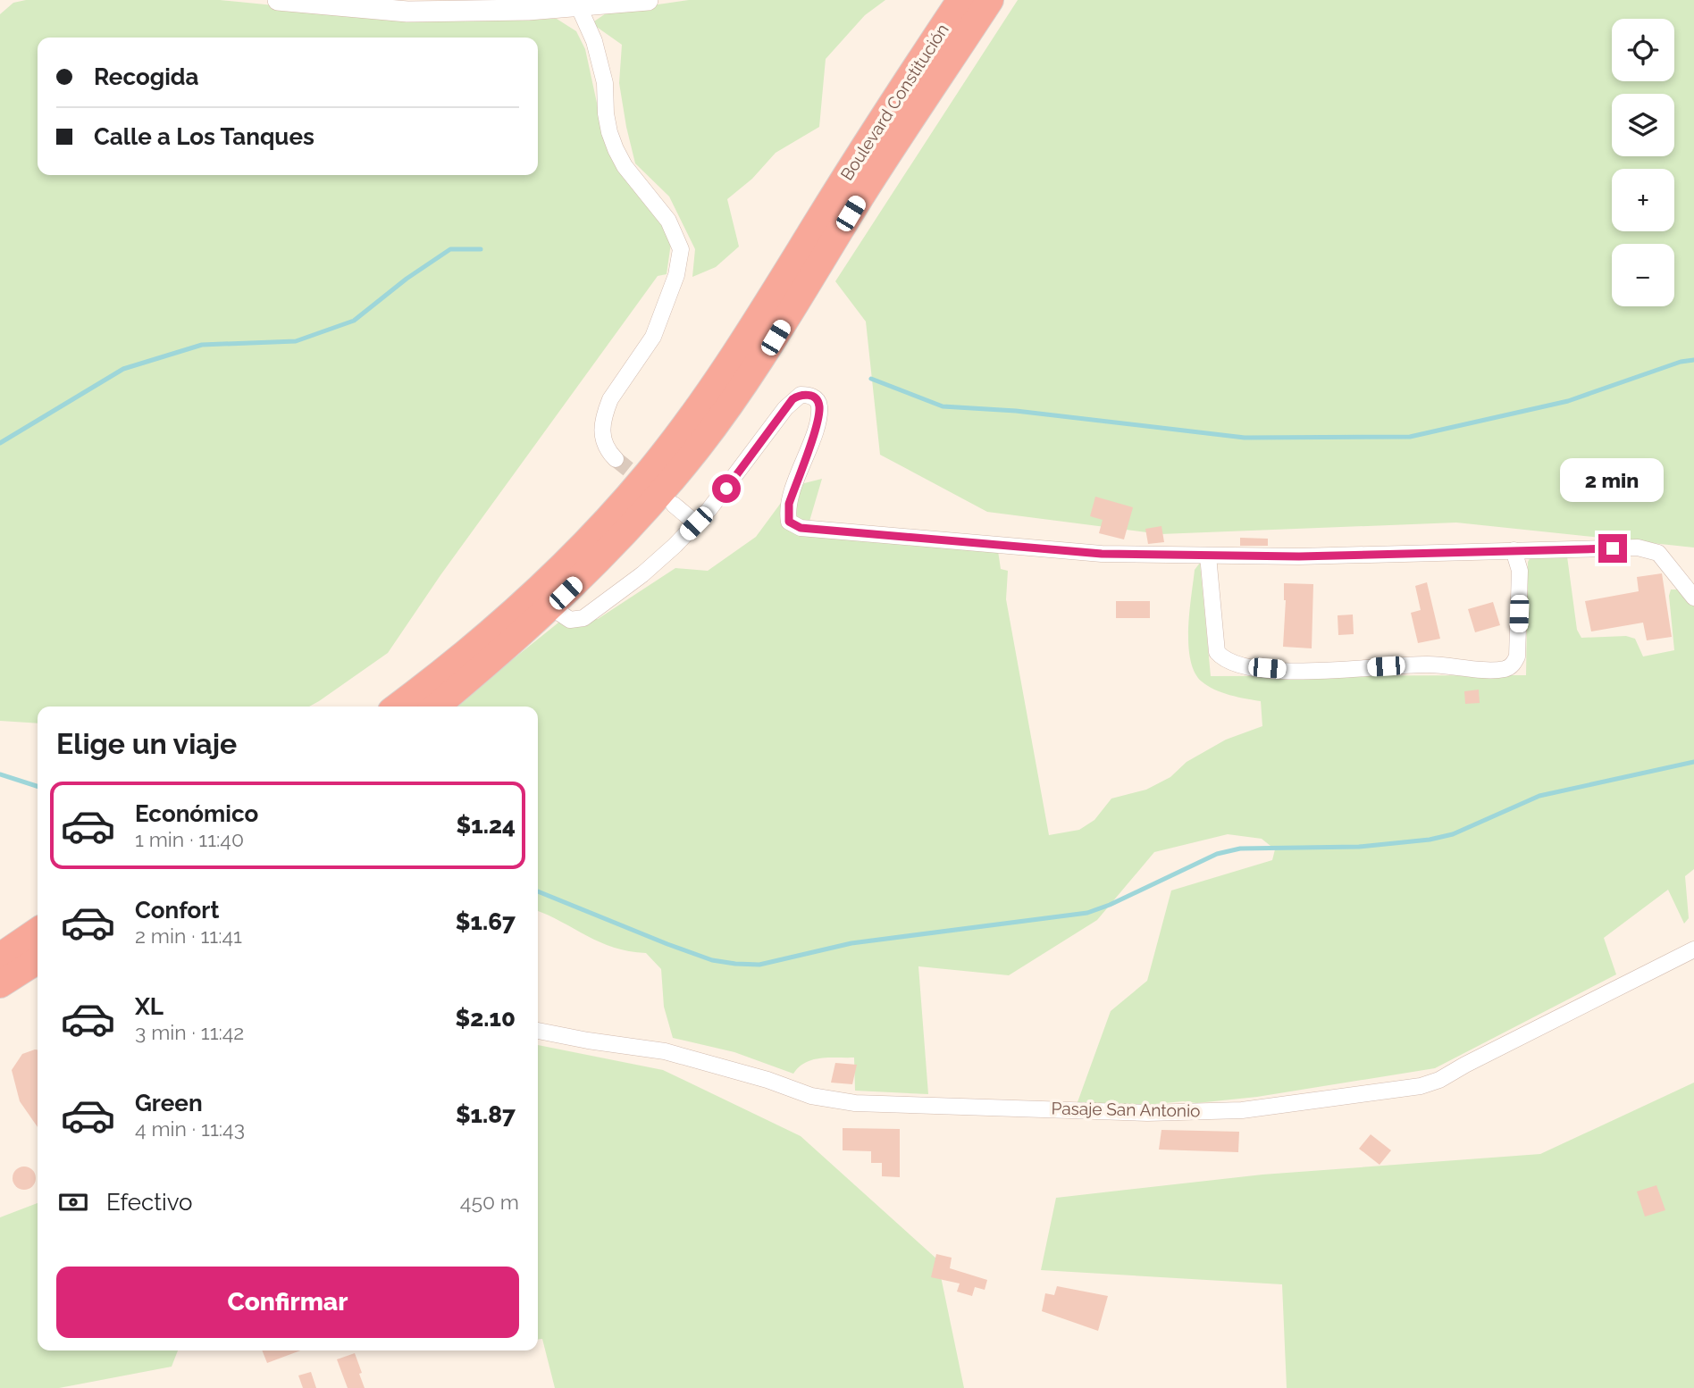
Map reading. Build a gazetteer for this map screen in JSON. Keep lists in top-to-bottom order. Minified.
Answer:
{"streets":{"highway":["Boulevard Constitución"],"street":["Pasaje San Antonio"]},"page":{"map_buttons":["+","−"],"banner":["Recogida","Calle a Los Tanques"],"bubble":"2 min","heading":"Elige un viaje","list":[{"name":"Económico","note":"1 min · 11:40","value":"$1.24"},{"name":"Confort","note":"2 min · 11:41","value":"$1.67"},{"name":"XL","note":"3 min · 11:42","value":"$2.10"},{"name":"Green","note":"4 min · 11:43","value":"$1.87"}],"pay":["Efectivo","450 m"],"buttons":"Confirmar"}}
